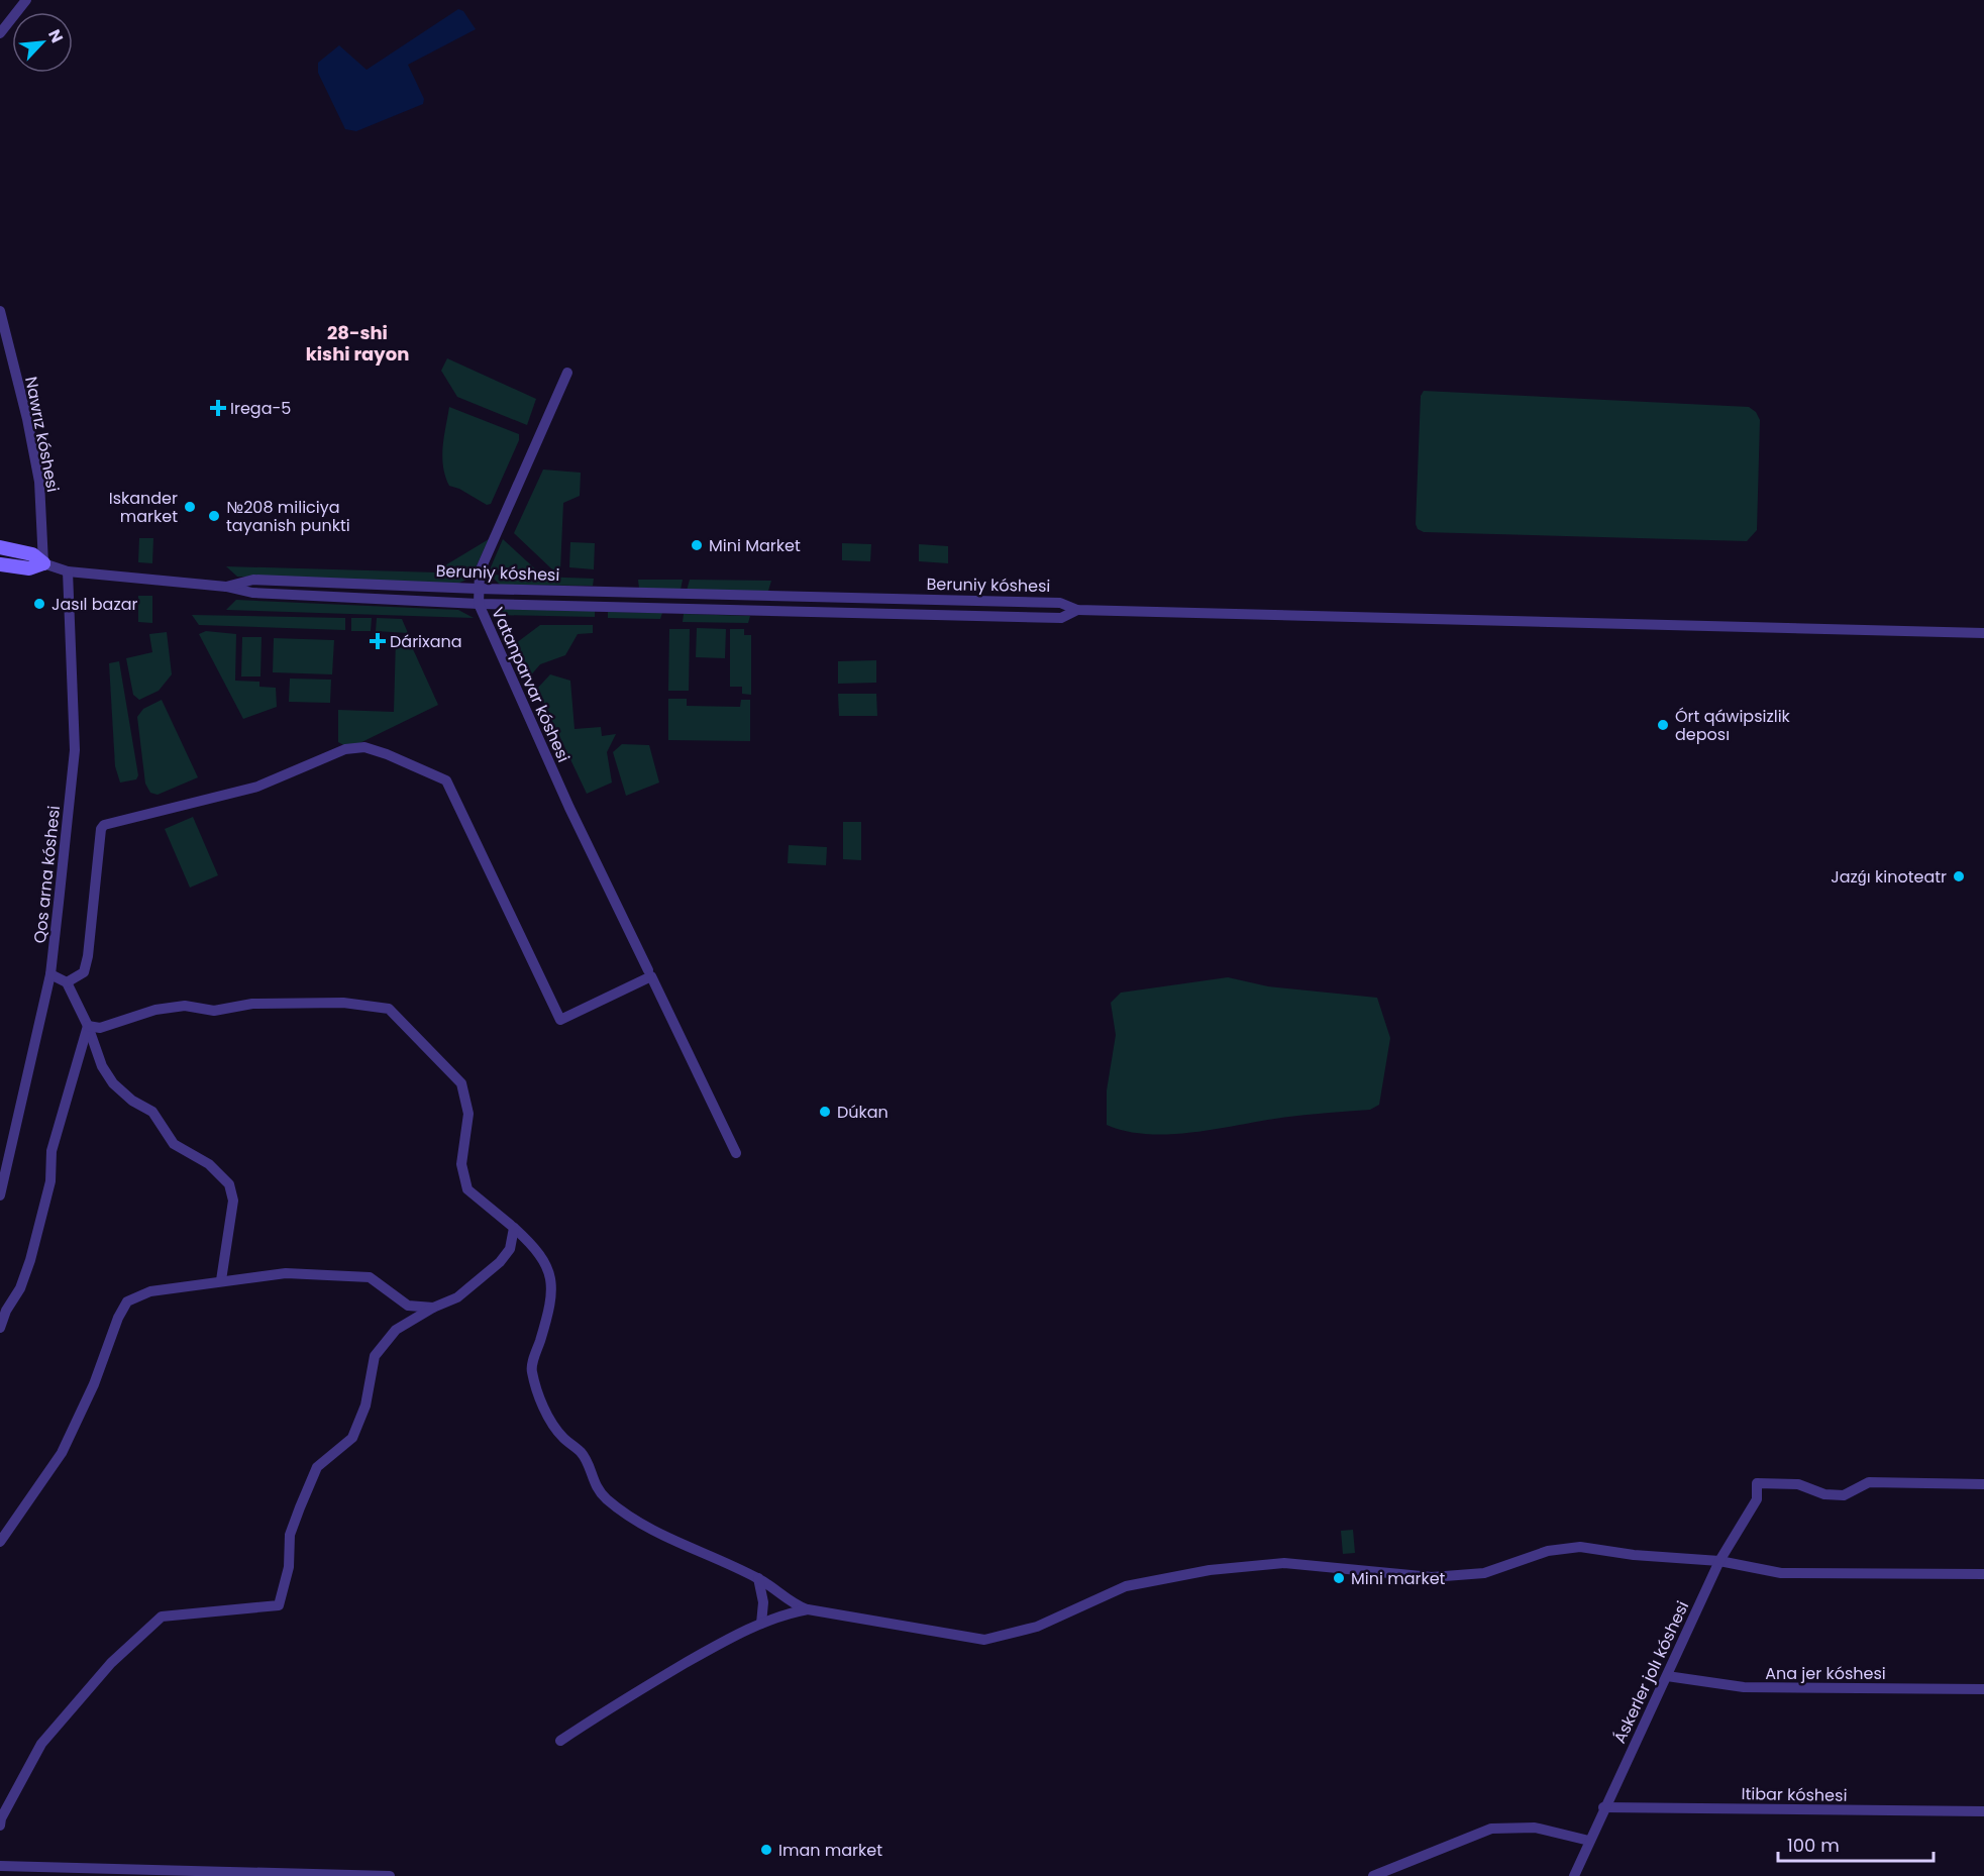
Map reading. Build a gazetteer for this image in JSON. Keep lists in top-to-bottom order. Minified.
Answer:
{"streets":{"street":["Nawrız kóshesi","Beruniy kóshesi","Vatanparvar kóshesi","Qos arna kóshesi","Áskerler jolı kóshesi","Ana jer kóshesi","Itibar kóshesi"]},"crossings":[["Beruniy kóshesi","Vatanparvar kóshesi"],["Áskerler jolı kóshesi","Ana jer kóshesi"],["Áskerler jolı kóshesi","Itibar kóshesi"]],"districts":["28-shi kishi rayon"],"places":{"health":["Irega-5","Dárixana"],"other":["Iskander market","№208 miliciya tayanish punkti","Mini Market","Jasıl bazar","Órt qáwipsizlik deposı","Jazǵı kinoteatr","Dúkan","Mini market","Iman market"]},"scale_bar":"100 m","north":"top right"}
